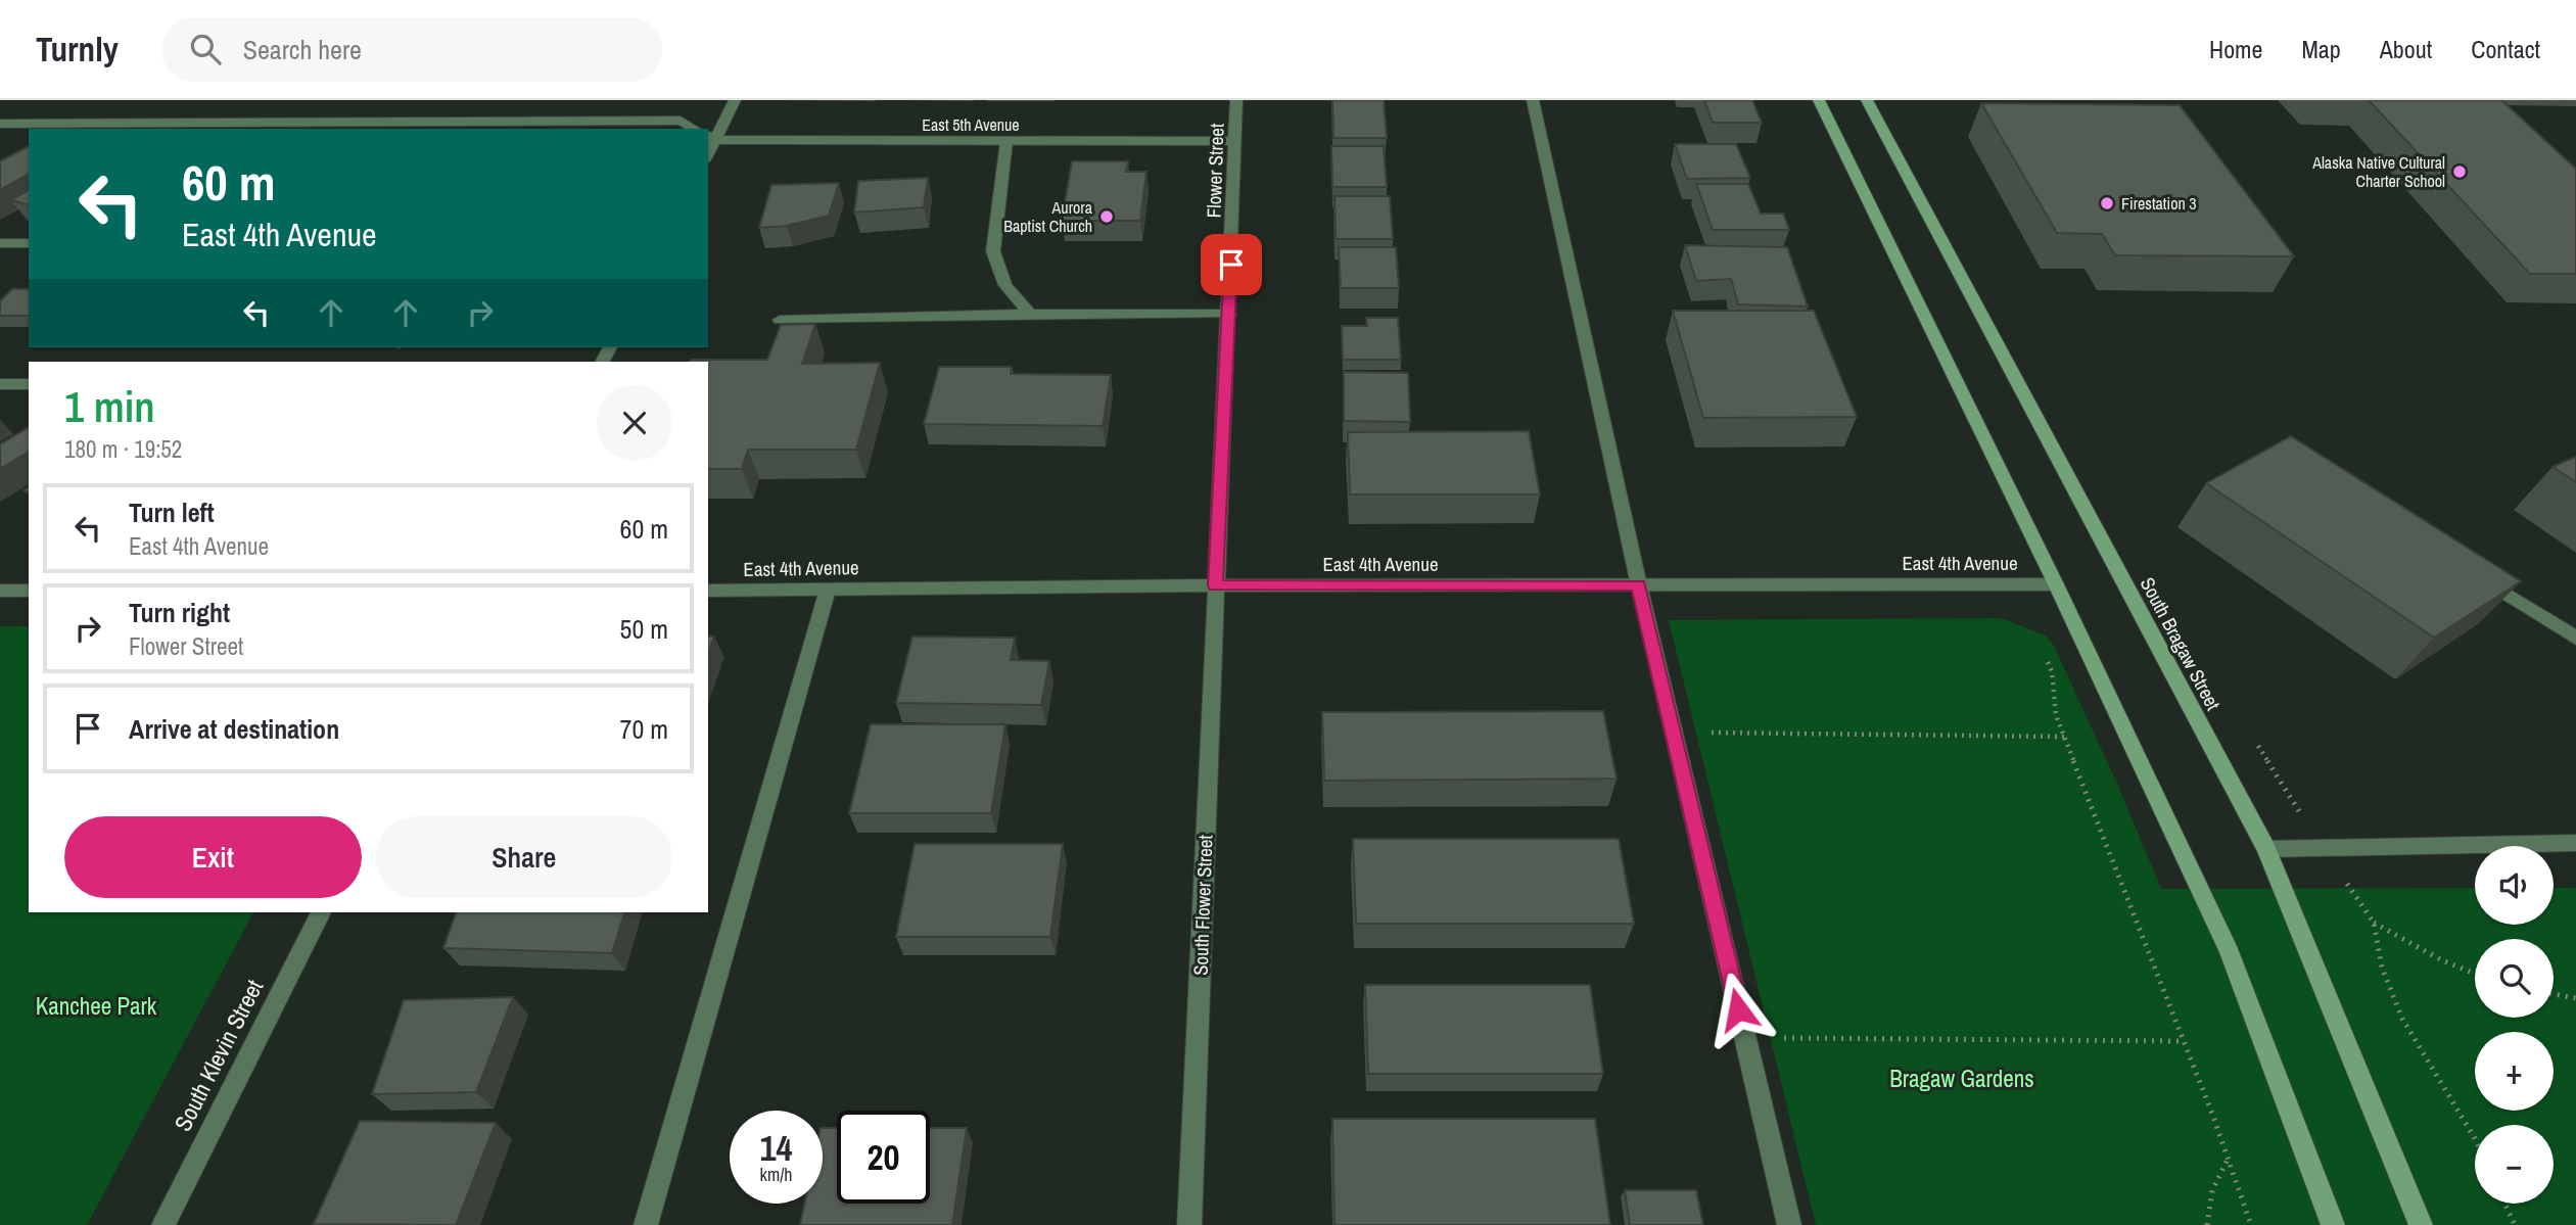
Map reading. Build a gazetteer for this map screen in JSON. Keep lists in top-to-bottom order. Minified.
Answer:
{"streets":{"main road":["South Bragaw Street"],"street":["East 5th Avenue","Flower Street","East 4th Avenue","South Flower Street","South Klevin Street"]},"crossings":[["East 5th Avenue","Flower Street"],["Flower Street","East 4th Avenue"],["Flower Street","South Flower Street"],["East 4th Avenue","South Flower Street"]],"parks":["Kanchee Park","Bragaw Gardens"],"places":["Alaska Native Cultural Charter School","Firestation 3","Aurora Baptist Church"],"page":{"header":"Turnly","search":"Search here","nav":["Home","Map","About","Contact"],"turn":["60 m","East 4th Avenue"],"heading":["1 min","180 m · 19:52"],"list":[{"name":"Turn left","note":"East 4th Avenue","value":"60 m"},{"name":"Turn right","note":"Flower Street","value":"50 m"},{"name":"Arrive at destination","value":"70 m"}],"buttons":["Exit","Share"],"map_buttons":["+","−"],"speed":"14 km/h","limit":"20"}}
